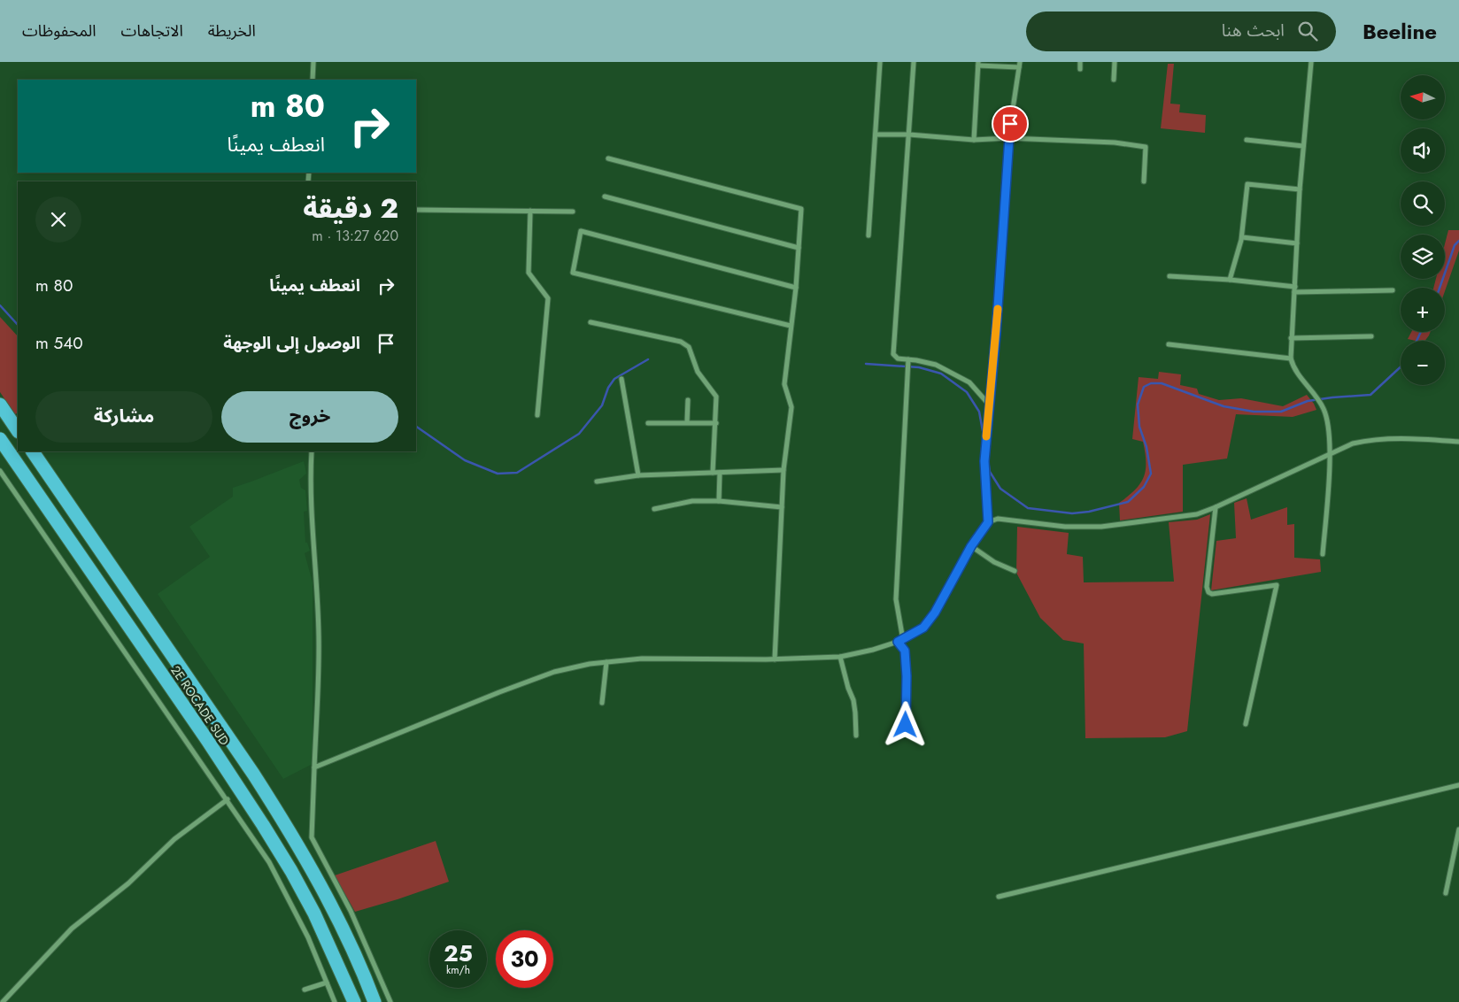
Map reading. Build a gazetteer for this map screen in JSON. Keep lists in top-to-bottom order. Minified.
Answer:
{"streets":{"highway":["2E ROCADE SUD"]},"north":"left","page":{"header":"Beeline","search":"ابحث هنا","nav":["الخريطة","الاتجاهات","المحفوظات"],"map_buttons":["+","−"],"turn":["80 m","انعطف يمينًا"],"heading":["2 دقيقة","620 m · 13:27"],"list":[{"name":"انعطف يمينًا","value":"80 m"},{"name":"الوصول إلى الوجهة","value":"540 m"}],"buttons":["خروج","مشاركة"],"speed":"25 km/h","limit":"30"}}
